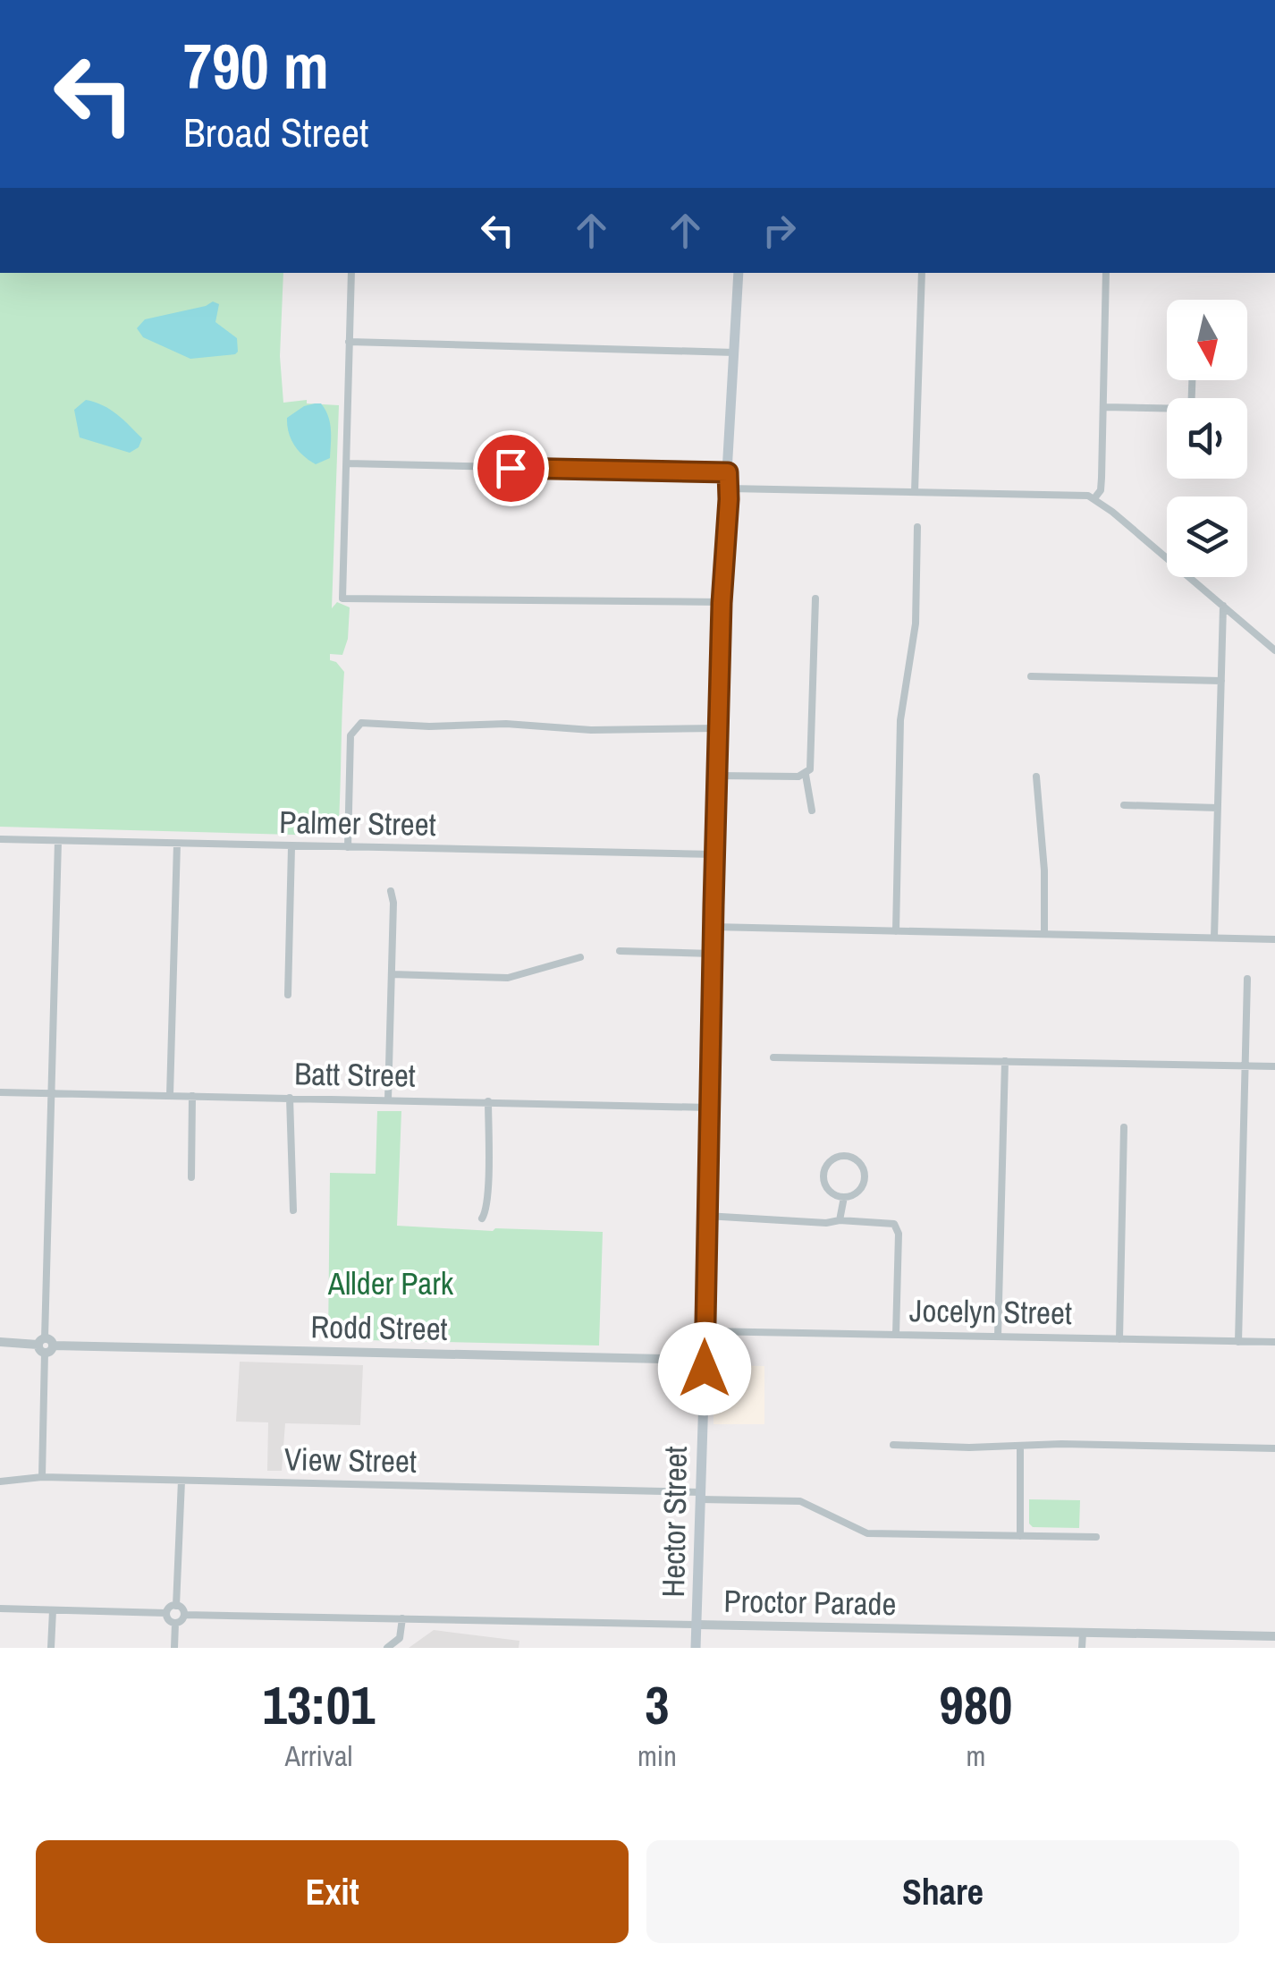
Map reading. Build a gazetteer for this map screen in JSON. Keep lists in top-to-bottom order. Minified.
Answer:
{"streets":{"main road":["Hector Street"],"street":["Palmer Street","Batt Street","Jocelyn Street","Rodd Street","View Street","Proctor Parade"]},"crossings":[["Palmer Street","Hector Street"],["Batt Street","Hector Street"],["Jocelyn Street","Hector Street"],["Rodd Street","Hector Street"],["View Street","Hector Street"],["Hector Street","Proctor Parade"]],"parks":["Allder Park"],"north":"bottom","page":{"turn":["790 m","Broad Street"],"eta":["13:01","Arrival","3","min","980","m"],"buttons":["Exit","Share"]}}
